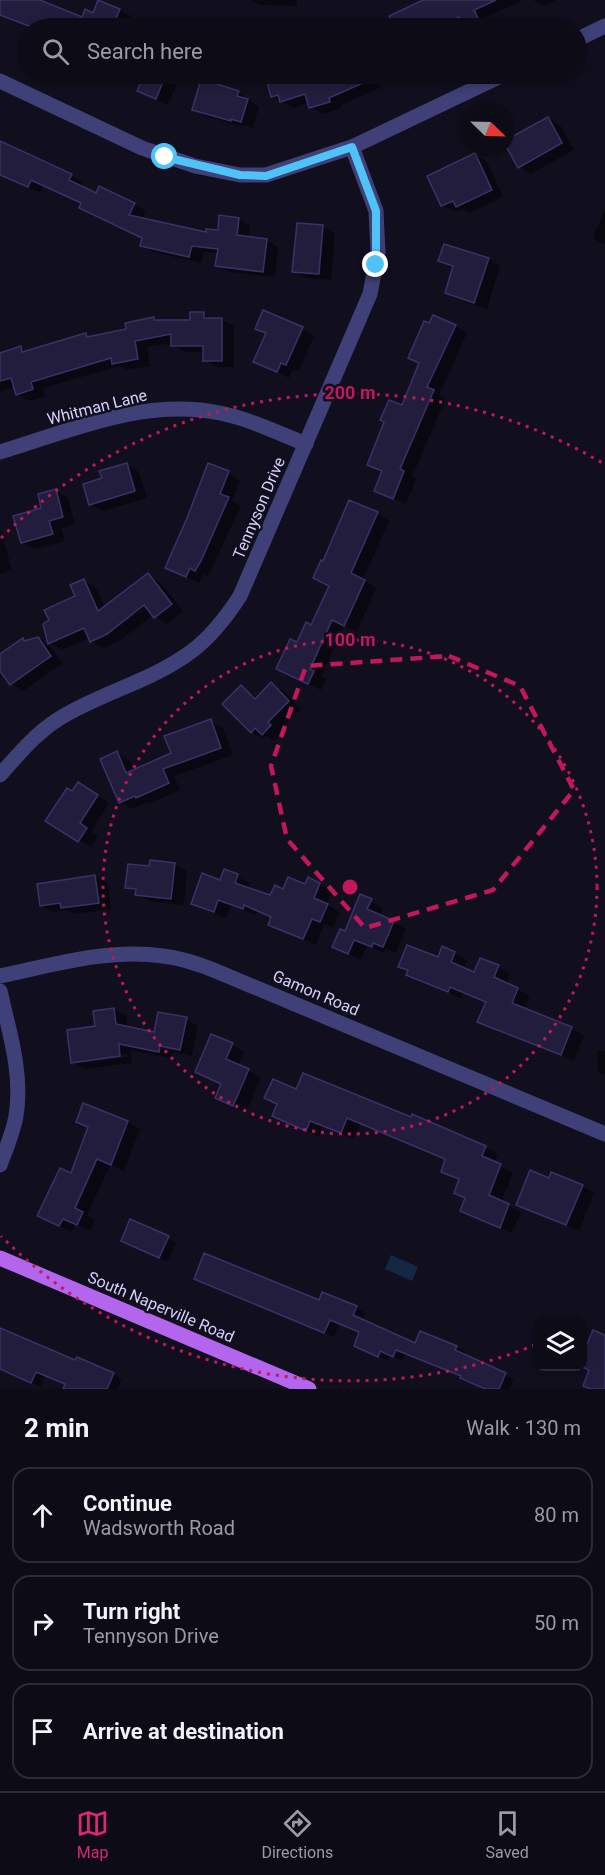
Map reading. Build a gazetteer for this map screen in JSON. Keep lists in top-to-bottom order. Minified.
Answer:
{"streets":{"main road":["South Naperville Road"],"street":["Whitman Lane","Tennyson Drive","Gamon Road"]},"crossings":[["Whitman Lane","Tennyson Drive"]],"north":"bottom right","page":{"search":"Search here","heading":["2 min","Walk · 130 m"],"list":[["Continue","Wadsworth Road","80 m"],["Turn right","Tennyson Drive","50 m"],"Arrive at destination"],"nav":["Map","Directions","Saved"]},"rings":["200 m","100 m"]}
